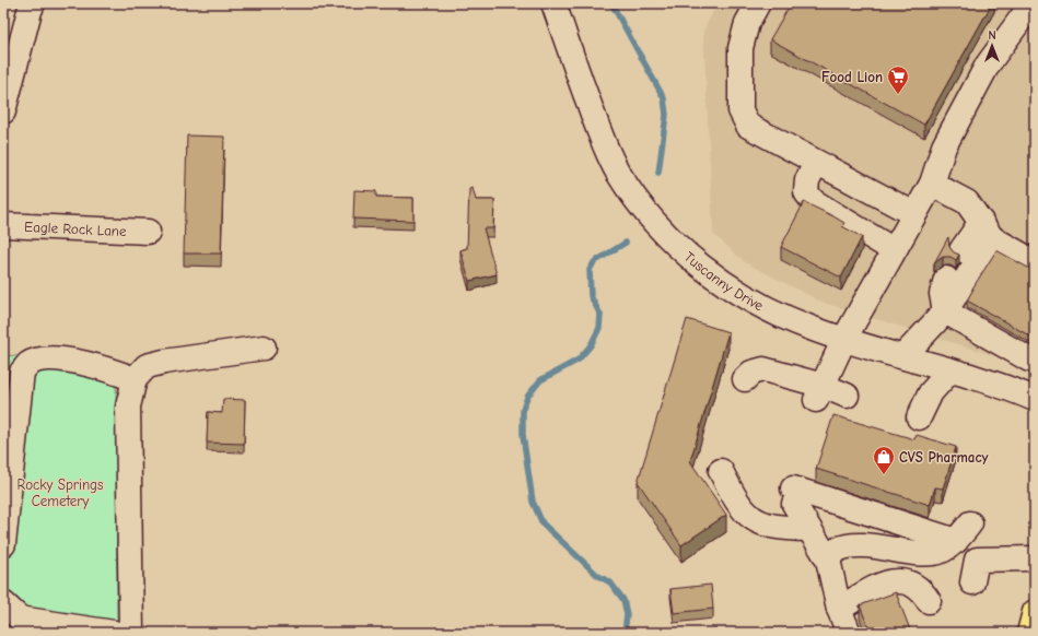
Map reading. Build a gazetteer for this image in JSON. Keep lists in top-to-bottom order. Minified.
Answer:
{"streets":{"street":["Eagle Rock Lane","Tuscanny Drive"]},"parks":["Rocky Springs Cemetery"],"places":{"supermarket":["Food Lion"],"shop":["CVS Pharmacy"]},"north":"top"}
